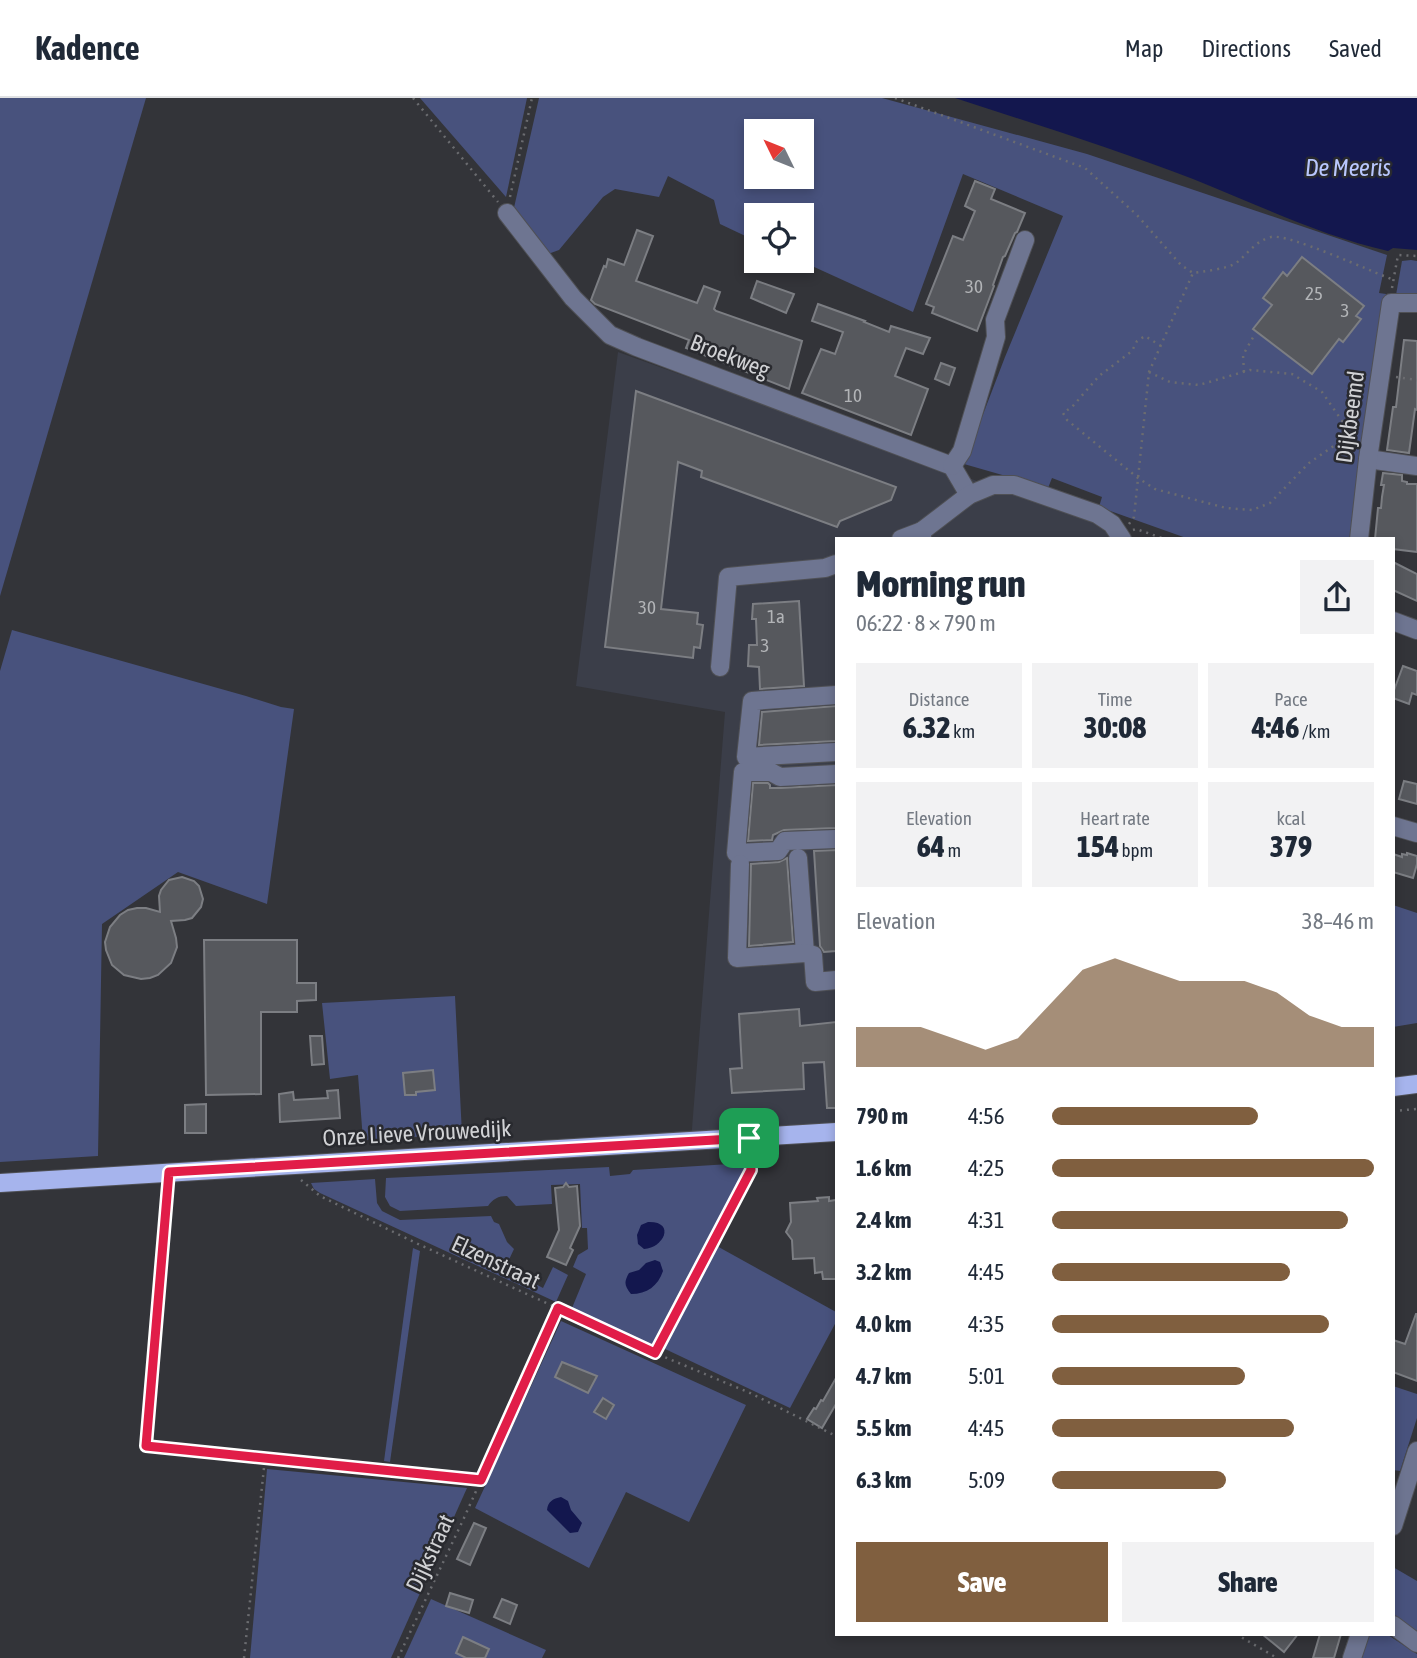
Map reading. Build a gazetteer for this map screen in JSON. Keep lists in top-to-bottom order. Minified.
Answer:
{"streets":{"main road":["Onze Lieve Vrouwedijk"],"street":["Broekweg","Dijkbeemd"],"path":["Elzenstraat","Dijkstraat"]},"crossings":[["Elzenstraat","Dijkstraat"]],"water":["De Meeris"],"house_numbers":["30","25","3","10","30","1a","3"],"north":"top left","page":{"header":"Kadence","nav":["Map","Directions","Saved"],"heading":["Morning run","06:22 · 8 × 790 m"],"stats":[["Distance","6.32 km"],["Time","30:08"],["Pace","4:46 /km"],["Elevation","64 m"],["Heart rate","154 bpm"],["kcal","379"]],"chart":["Elevation","38–46 m"],"list":[{"name":"790 m","note":"4:56"},{"name":"1.6 km","note":"4:25"},{"name":"2.4 km","note":"4:31"},{"name":"3.2 km","note":"4:45"},{"name":"4.0 km","note":"4:35"},{"name":"4.7 km","note":"5:01"},{"name":"5.5 km","note":"4:45"},{"name":"6.3 km","note":"5:09"}],"buttons":["Save","Share"]}}
